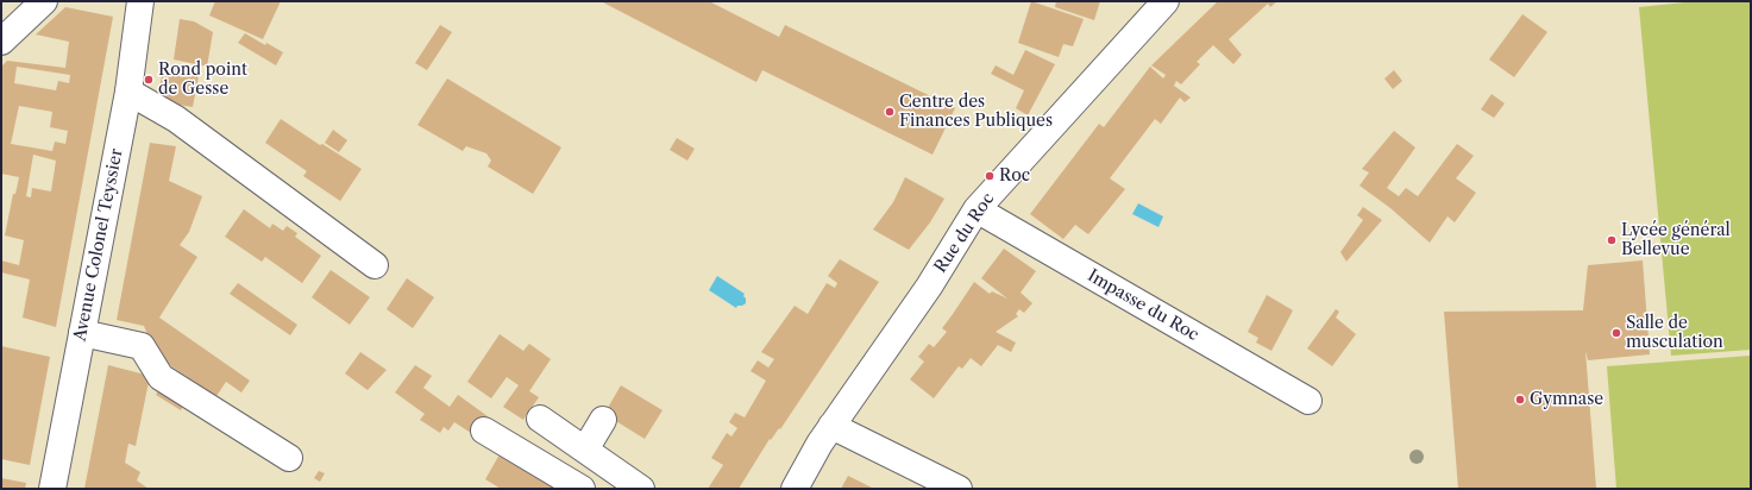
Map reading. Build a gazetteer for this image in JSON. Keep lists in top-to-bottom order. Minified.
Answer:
{"streets":{"street":["Rue du Roc","Avenue Colonel Teyssier","Impasse du Roc"]},"crossings":[["Rue du Roc","Impasse du Roc"]],"places":["Rond point de Gesse","Centre des Finances Publiques","Roc","Lycée général Bellevue","Salle de musculation","Gymnase"]}
